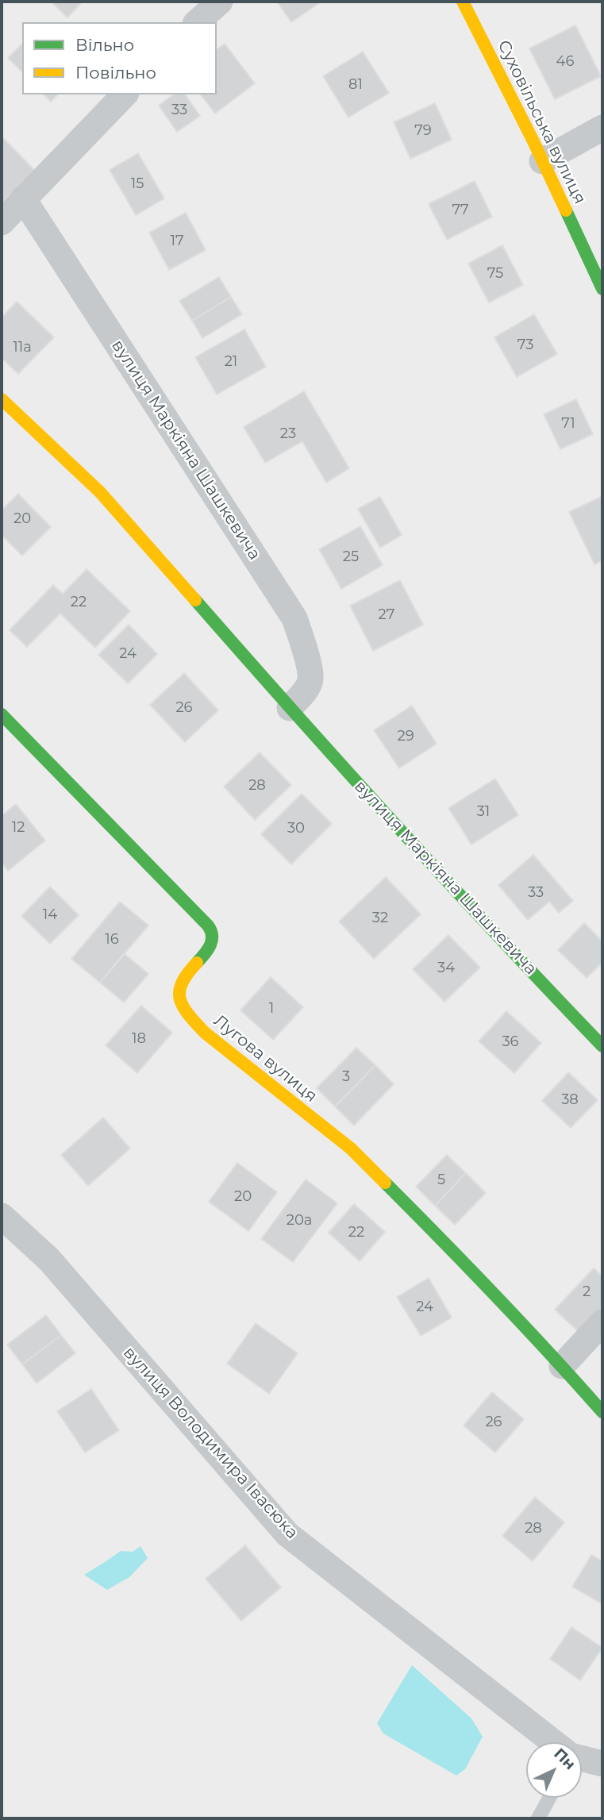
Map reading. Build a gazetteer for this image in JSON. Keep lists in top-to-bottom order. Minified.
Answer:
{"streets":{"street":["Суховільська вулиця","вулиця Маркіяна Шашкевича","Лугова вулиця","вулиця Володимира Івасюка"]},"house_numbers":["46","81","33","79","15","77","17","75","73","11а","21","71","23","20","25","22","27","24","26","29","28","31","12","30","33","14","32","16","34","1","18","36","3","38","5","20","20а","22","2","24","26","28"],"legend":["Вільно","Повільно"],"north":"top right"}
